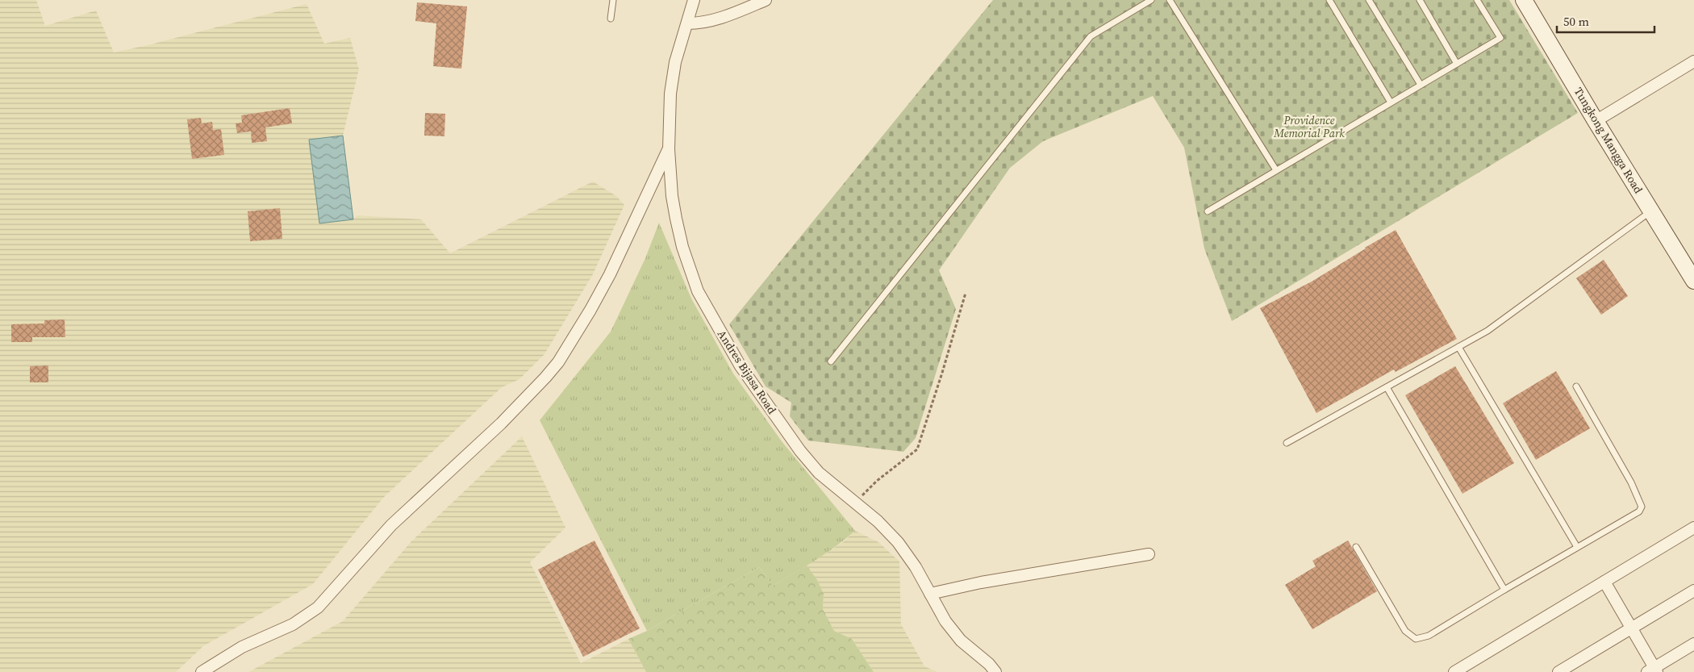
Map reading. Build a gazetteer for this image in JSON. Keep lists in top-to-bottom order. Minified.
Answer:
{"streets":{"street":["Tungkong Mangga Road","Andres Bijasa Road"]},"parks":["Providence Memorial Park"],"scale_bar":"50 m"}
